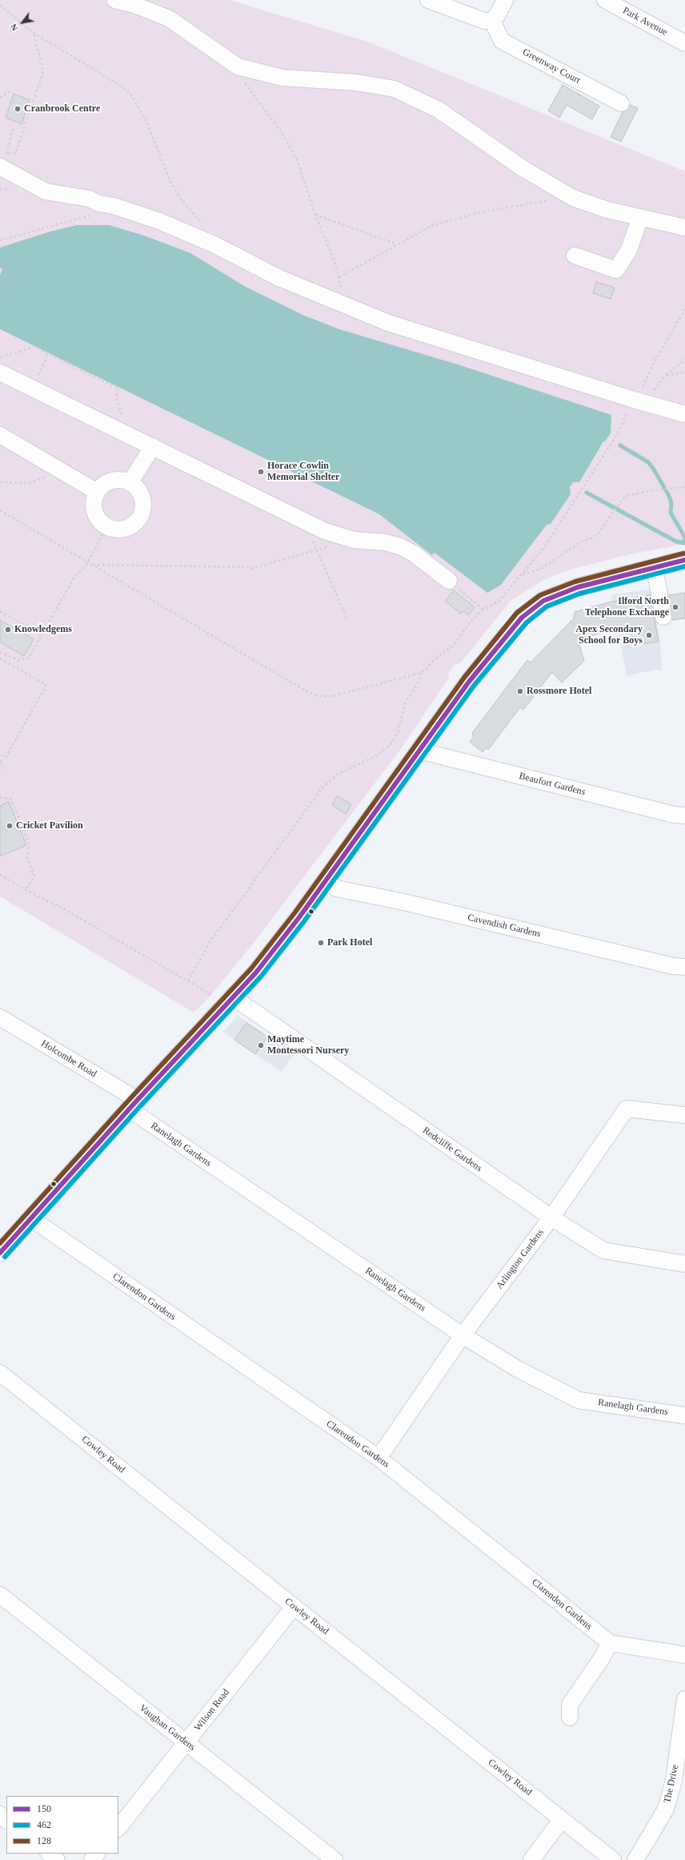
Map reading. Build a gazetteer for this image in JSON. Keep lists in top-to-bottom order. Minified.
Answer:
{"streets":{"street":["Park Avenue","Greenway Court","Beaufort Gardens","Cavendish Gardens","Holcombe Road","Ranelagh Gardens","Redcliffe Gardens","Arlington Gardens","Clarendon Gardens","Cowley Road","Wilson Road","Vaughan Gardens","The Drive"]},"crossings":[["Holcombe Road","Ranelagh Gardens"],["Ranelagh Gardens","Arlington Gardens"],["Redcliffe Gardens","Arlington Gardens"],["Arlington Gardens","Clarendon Gardens"],["Cowley Road","Wilson Road"],["Wilson Road","Vaughan Gardens"]],"places":["Cranbrook Centre","Horace Cowlin Memorial Shelter","Ilford North Telephone Exchange","Knowledgems","Apex Secondary School for Boys","Rossmore Hotel","Cricket Pavilion","Park Hotel","Maytime Montessori Nursery"],"lines":["transit line 128","transit line 150","transit line 462"],"legend":["150","462","128"],"north":"bottom left"}
